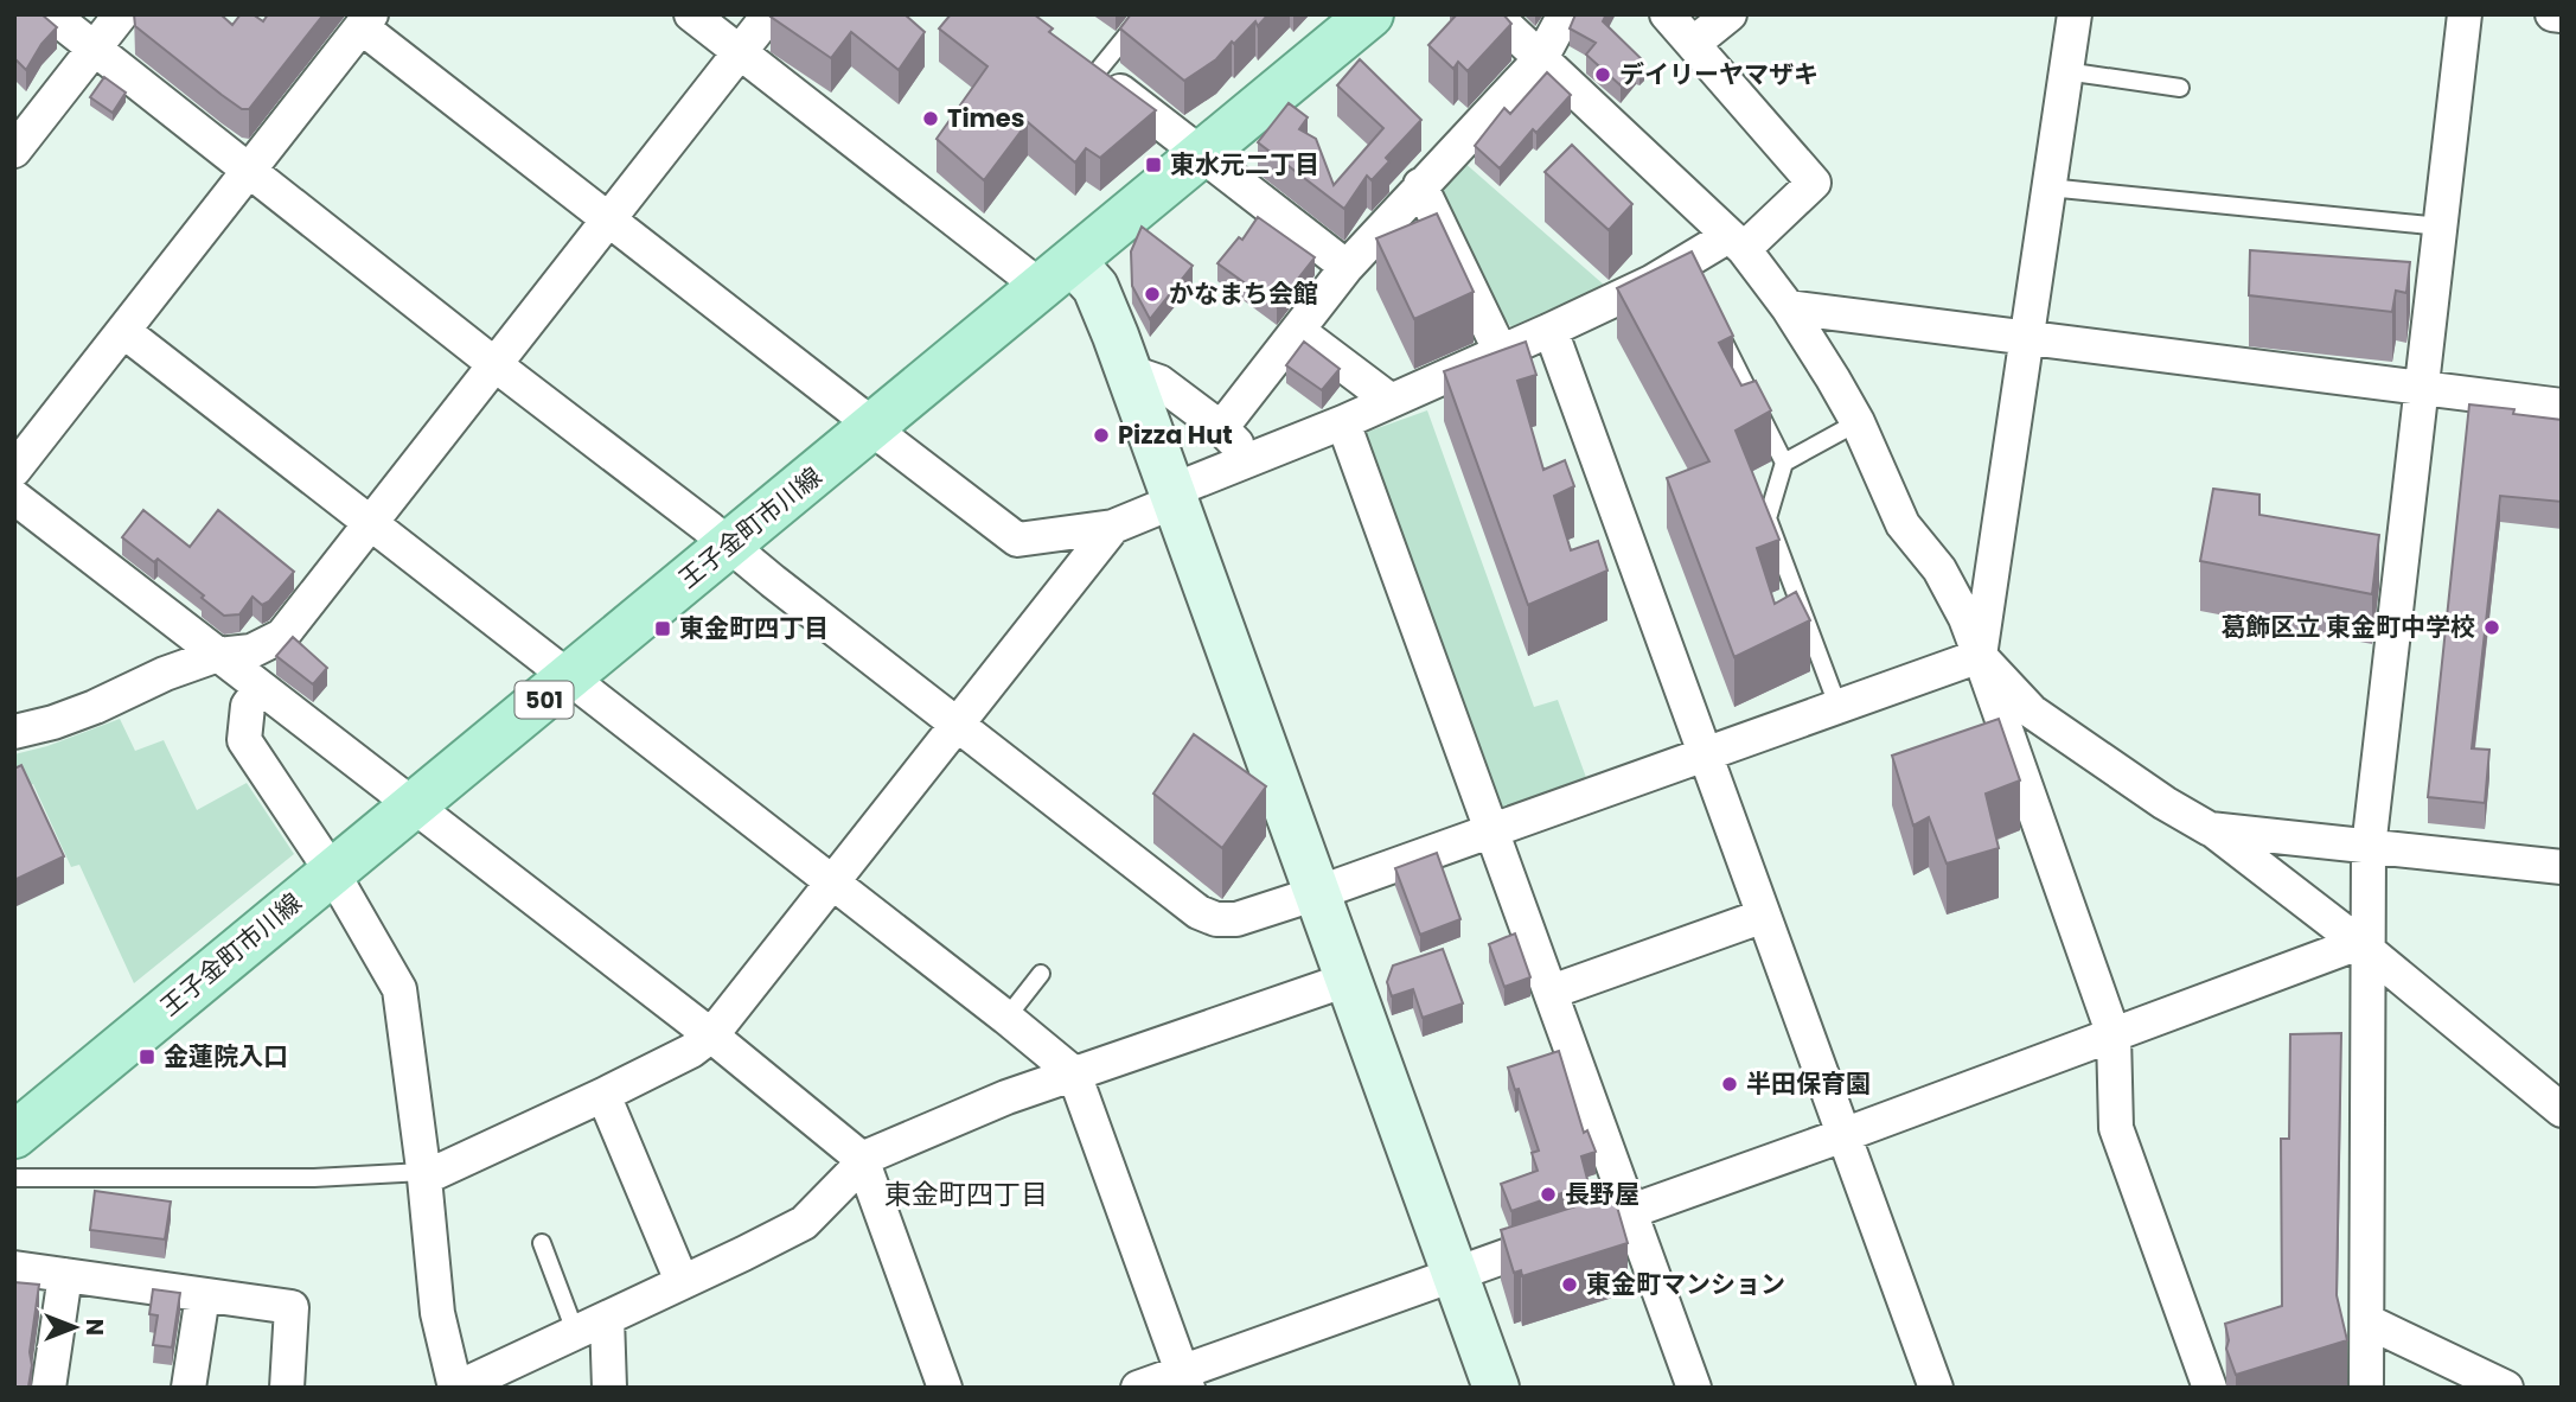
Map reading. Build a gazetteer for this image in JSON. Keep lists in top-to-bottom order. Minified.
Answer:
{"streets":{"main road":["王子金町市川線","501"]},"districts":["東金町四丁目"],"places":{"other":["デイリーヤマザキ","Times","かなまち会館","Pizza Hut","葛飾区立 東金町中学校","半田保育園","長野屋","東金町マンション"],"transit":["東水元二丁目","東金町四丁目","金蓮院入口"]},"north":"right"}
